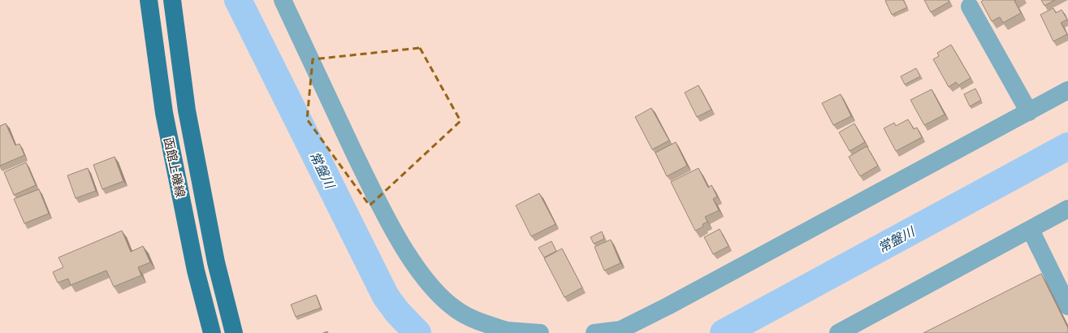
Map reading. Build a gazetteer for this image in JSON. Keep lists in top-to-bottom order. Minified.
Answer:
{"streets":{"main road":["函館上磯線"]},"water":["常盤川"]}
